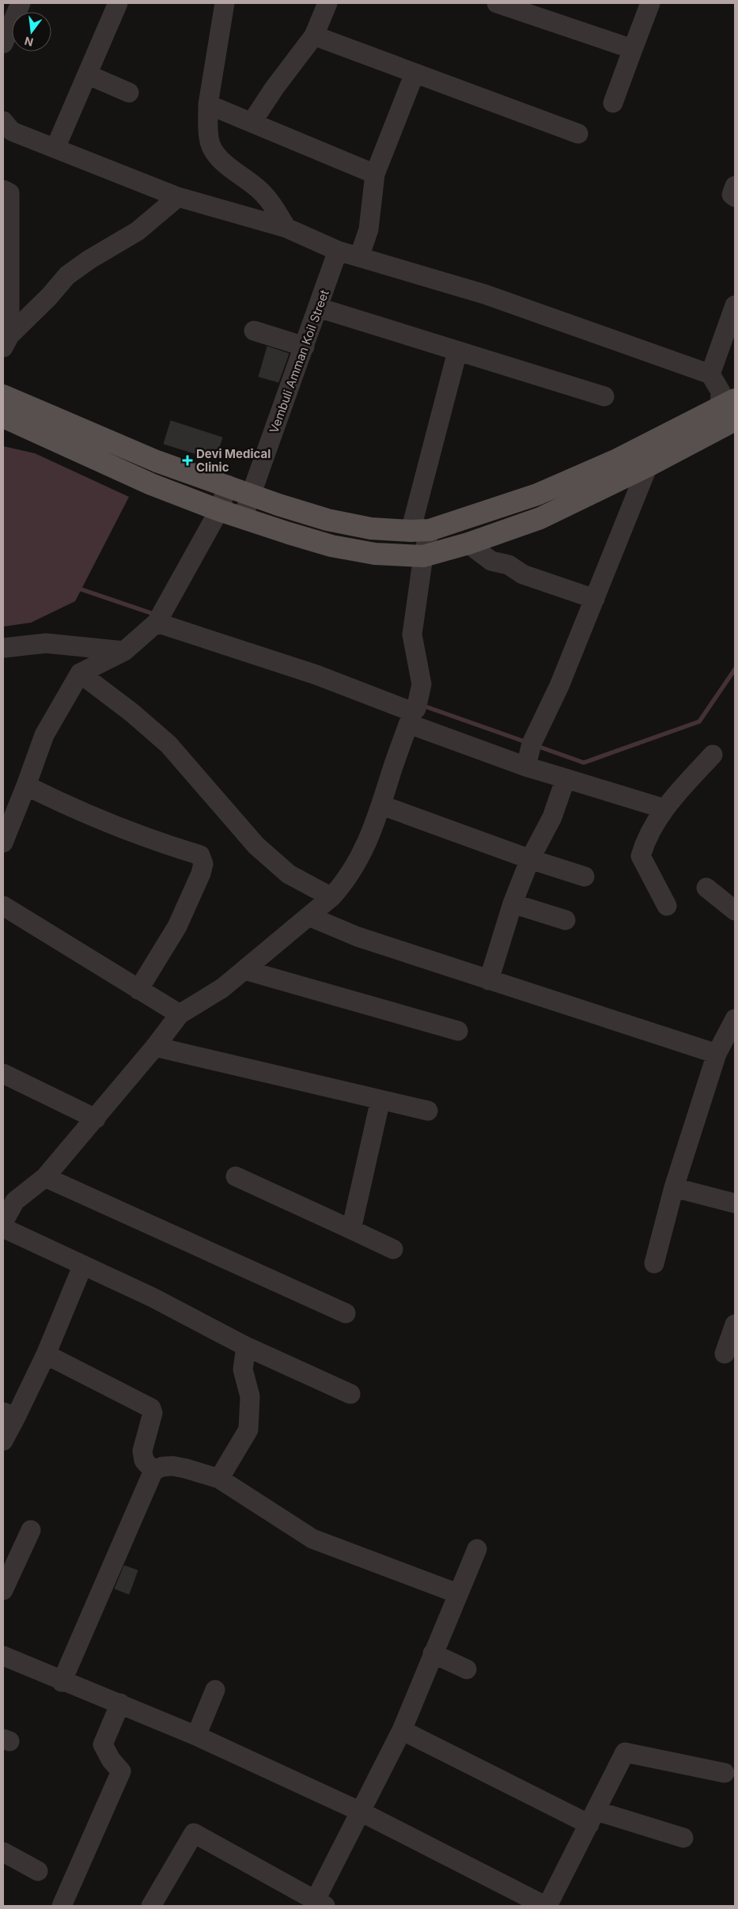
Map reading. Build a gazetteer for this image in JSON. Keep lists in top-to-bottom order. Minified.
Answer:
{"streets":{"street":["Vembuli Amman Koil Street"]},"places":{"health":["Devi Medical Clinic"]},"north":"bottom"}
